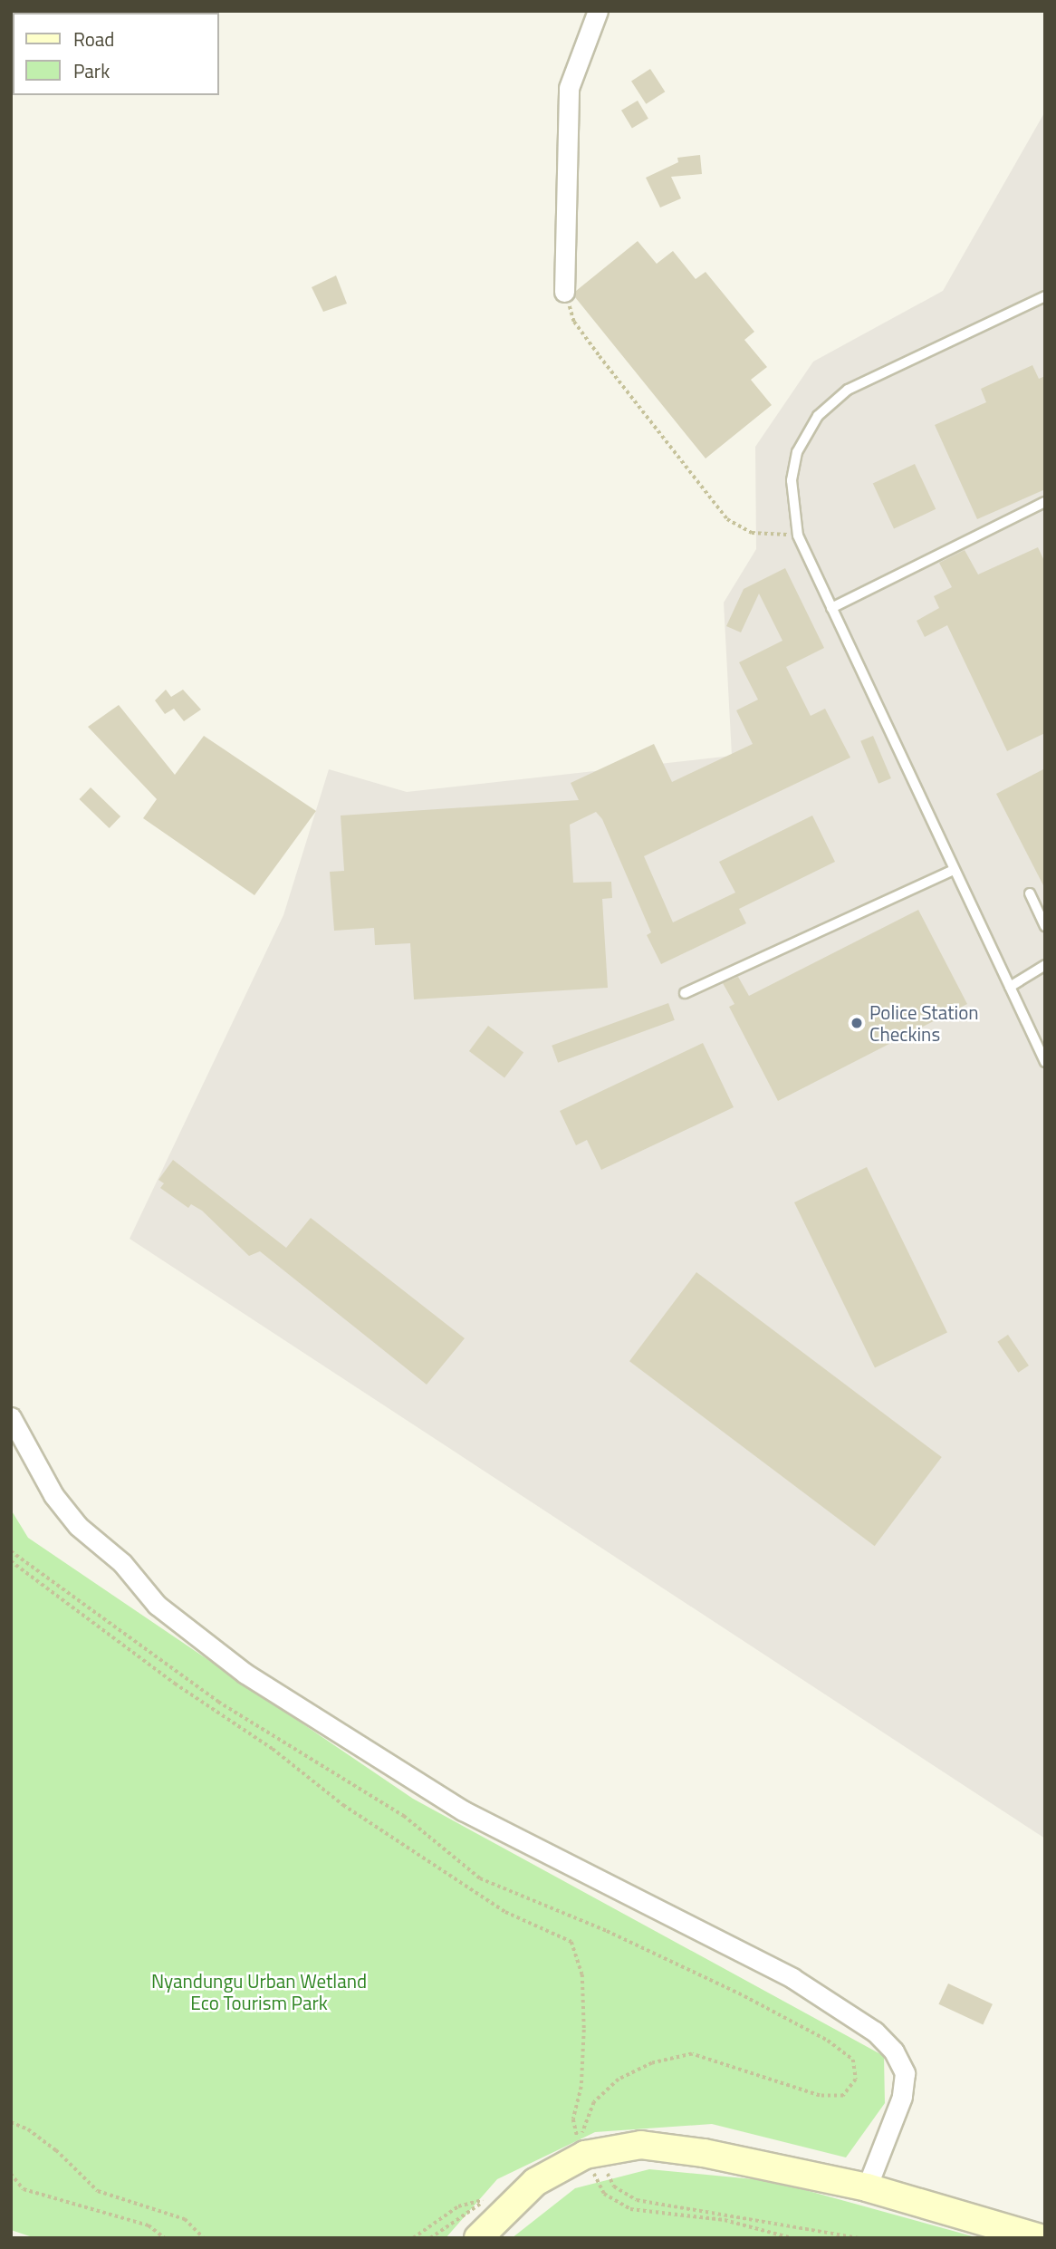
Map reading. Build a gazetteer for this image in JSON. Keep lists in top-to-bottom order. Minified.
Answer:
{"parks":["Nyandungu Urban Wetland Eco Tourism Park"],"places":["Police Station Checkins"],"legend":["Road","Park"]}
